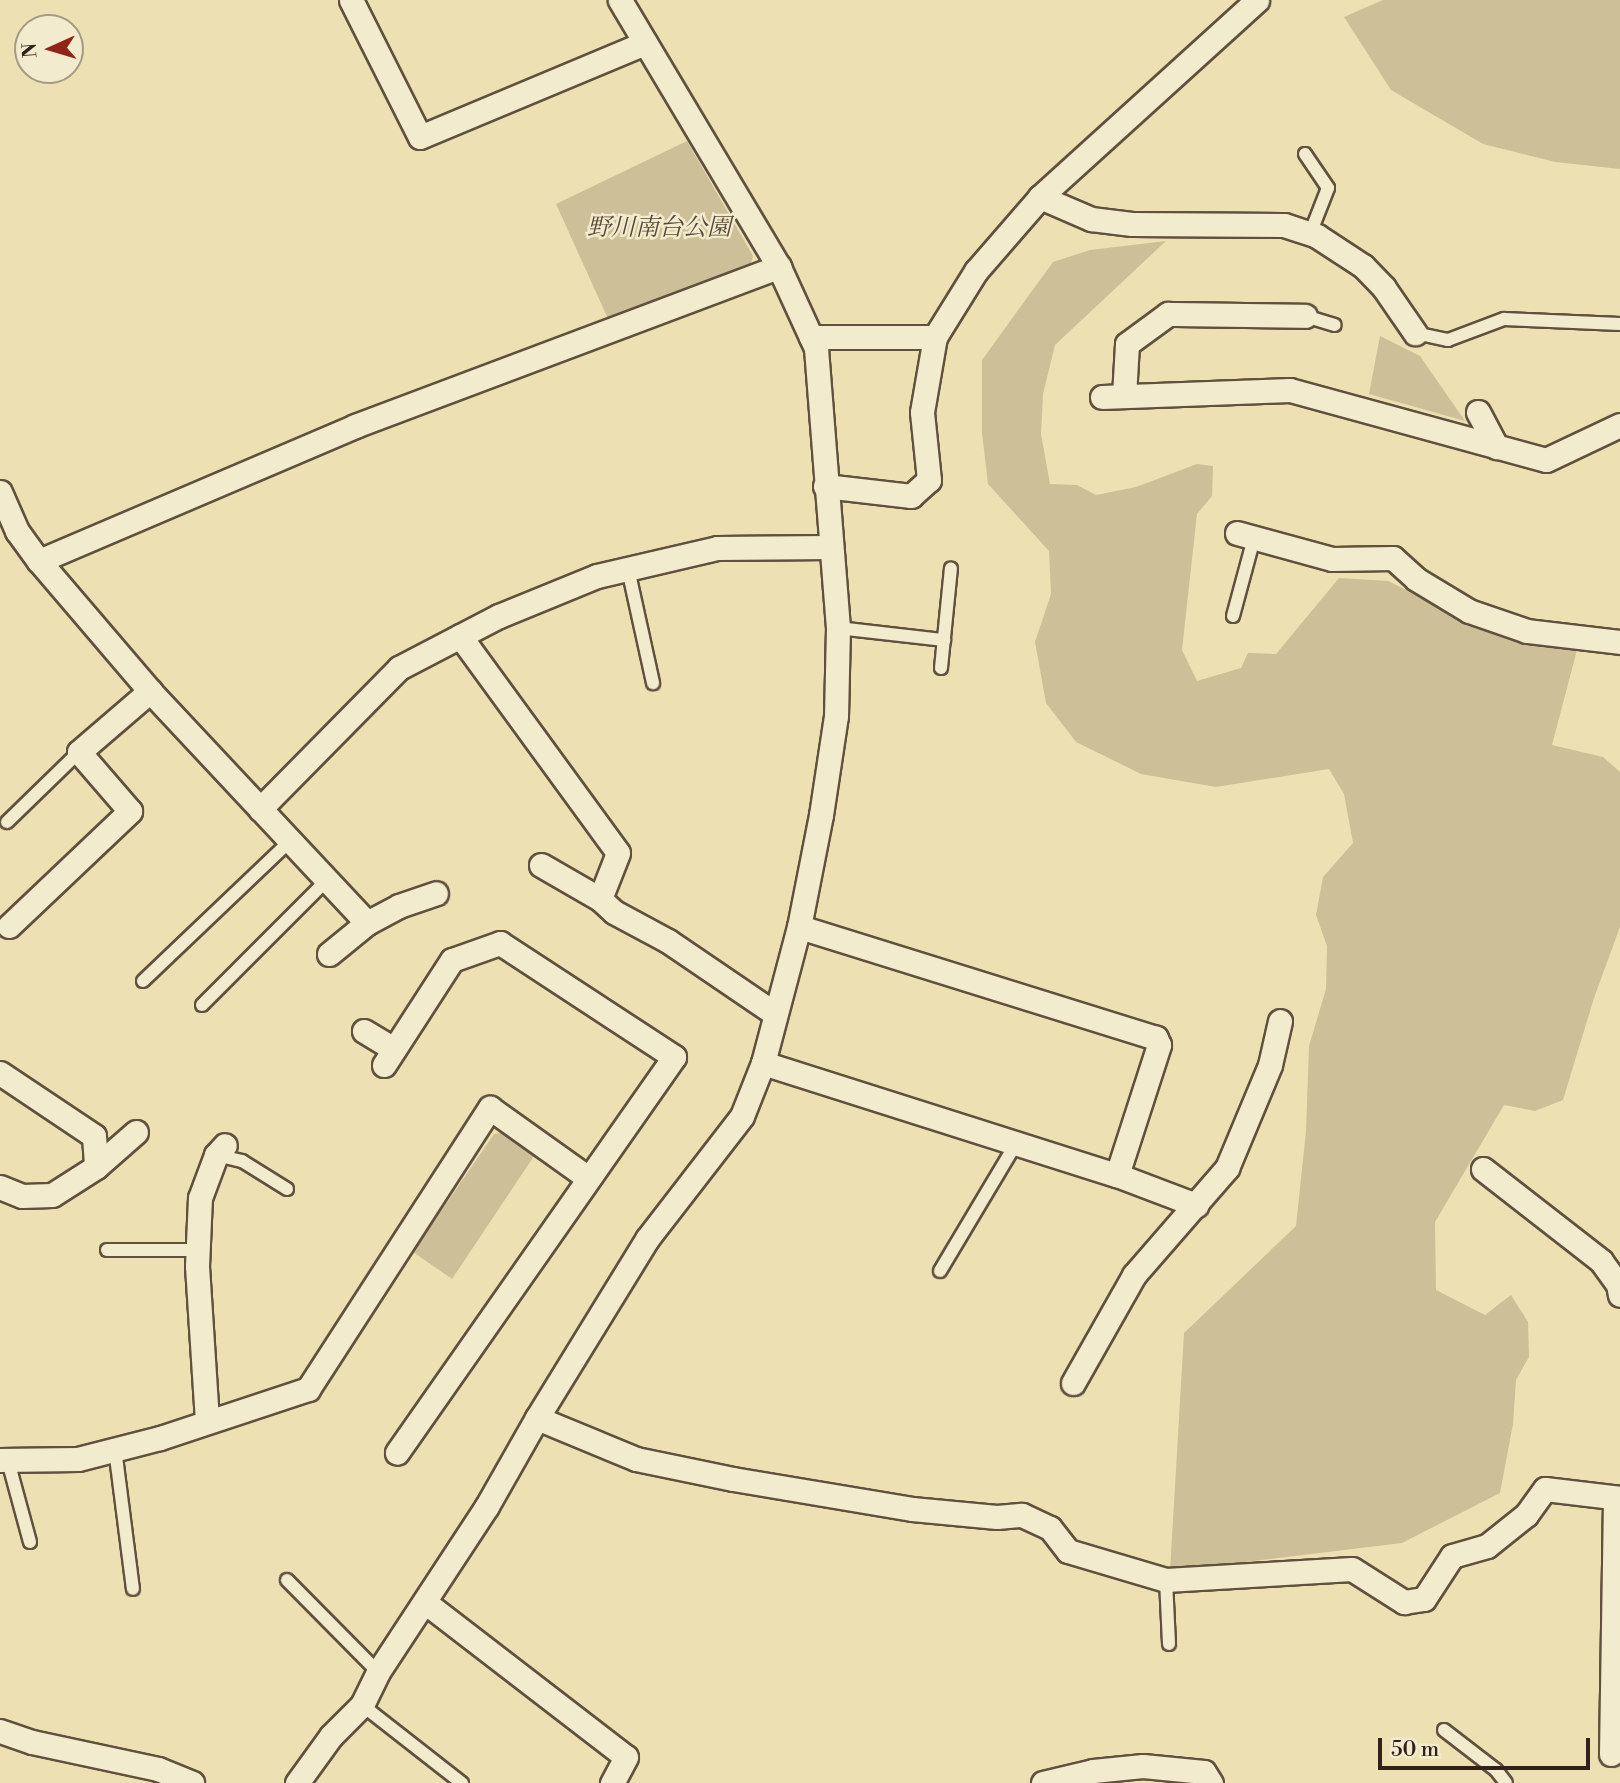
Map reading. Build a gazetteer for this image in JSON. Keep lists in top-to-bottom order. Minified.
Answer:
{"parks":["野川南台公園"],"scale_bar":"50 m","north":"left"}
